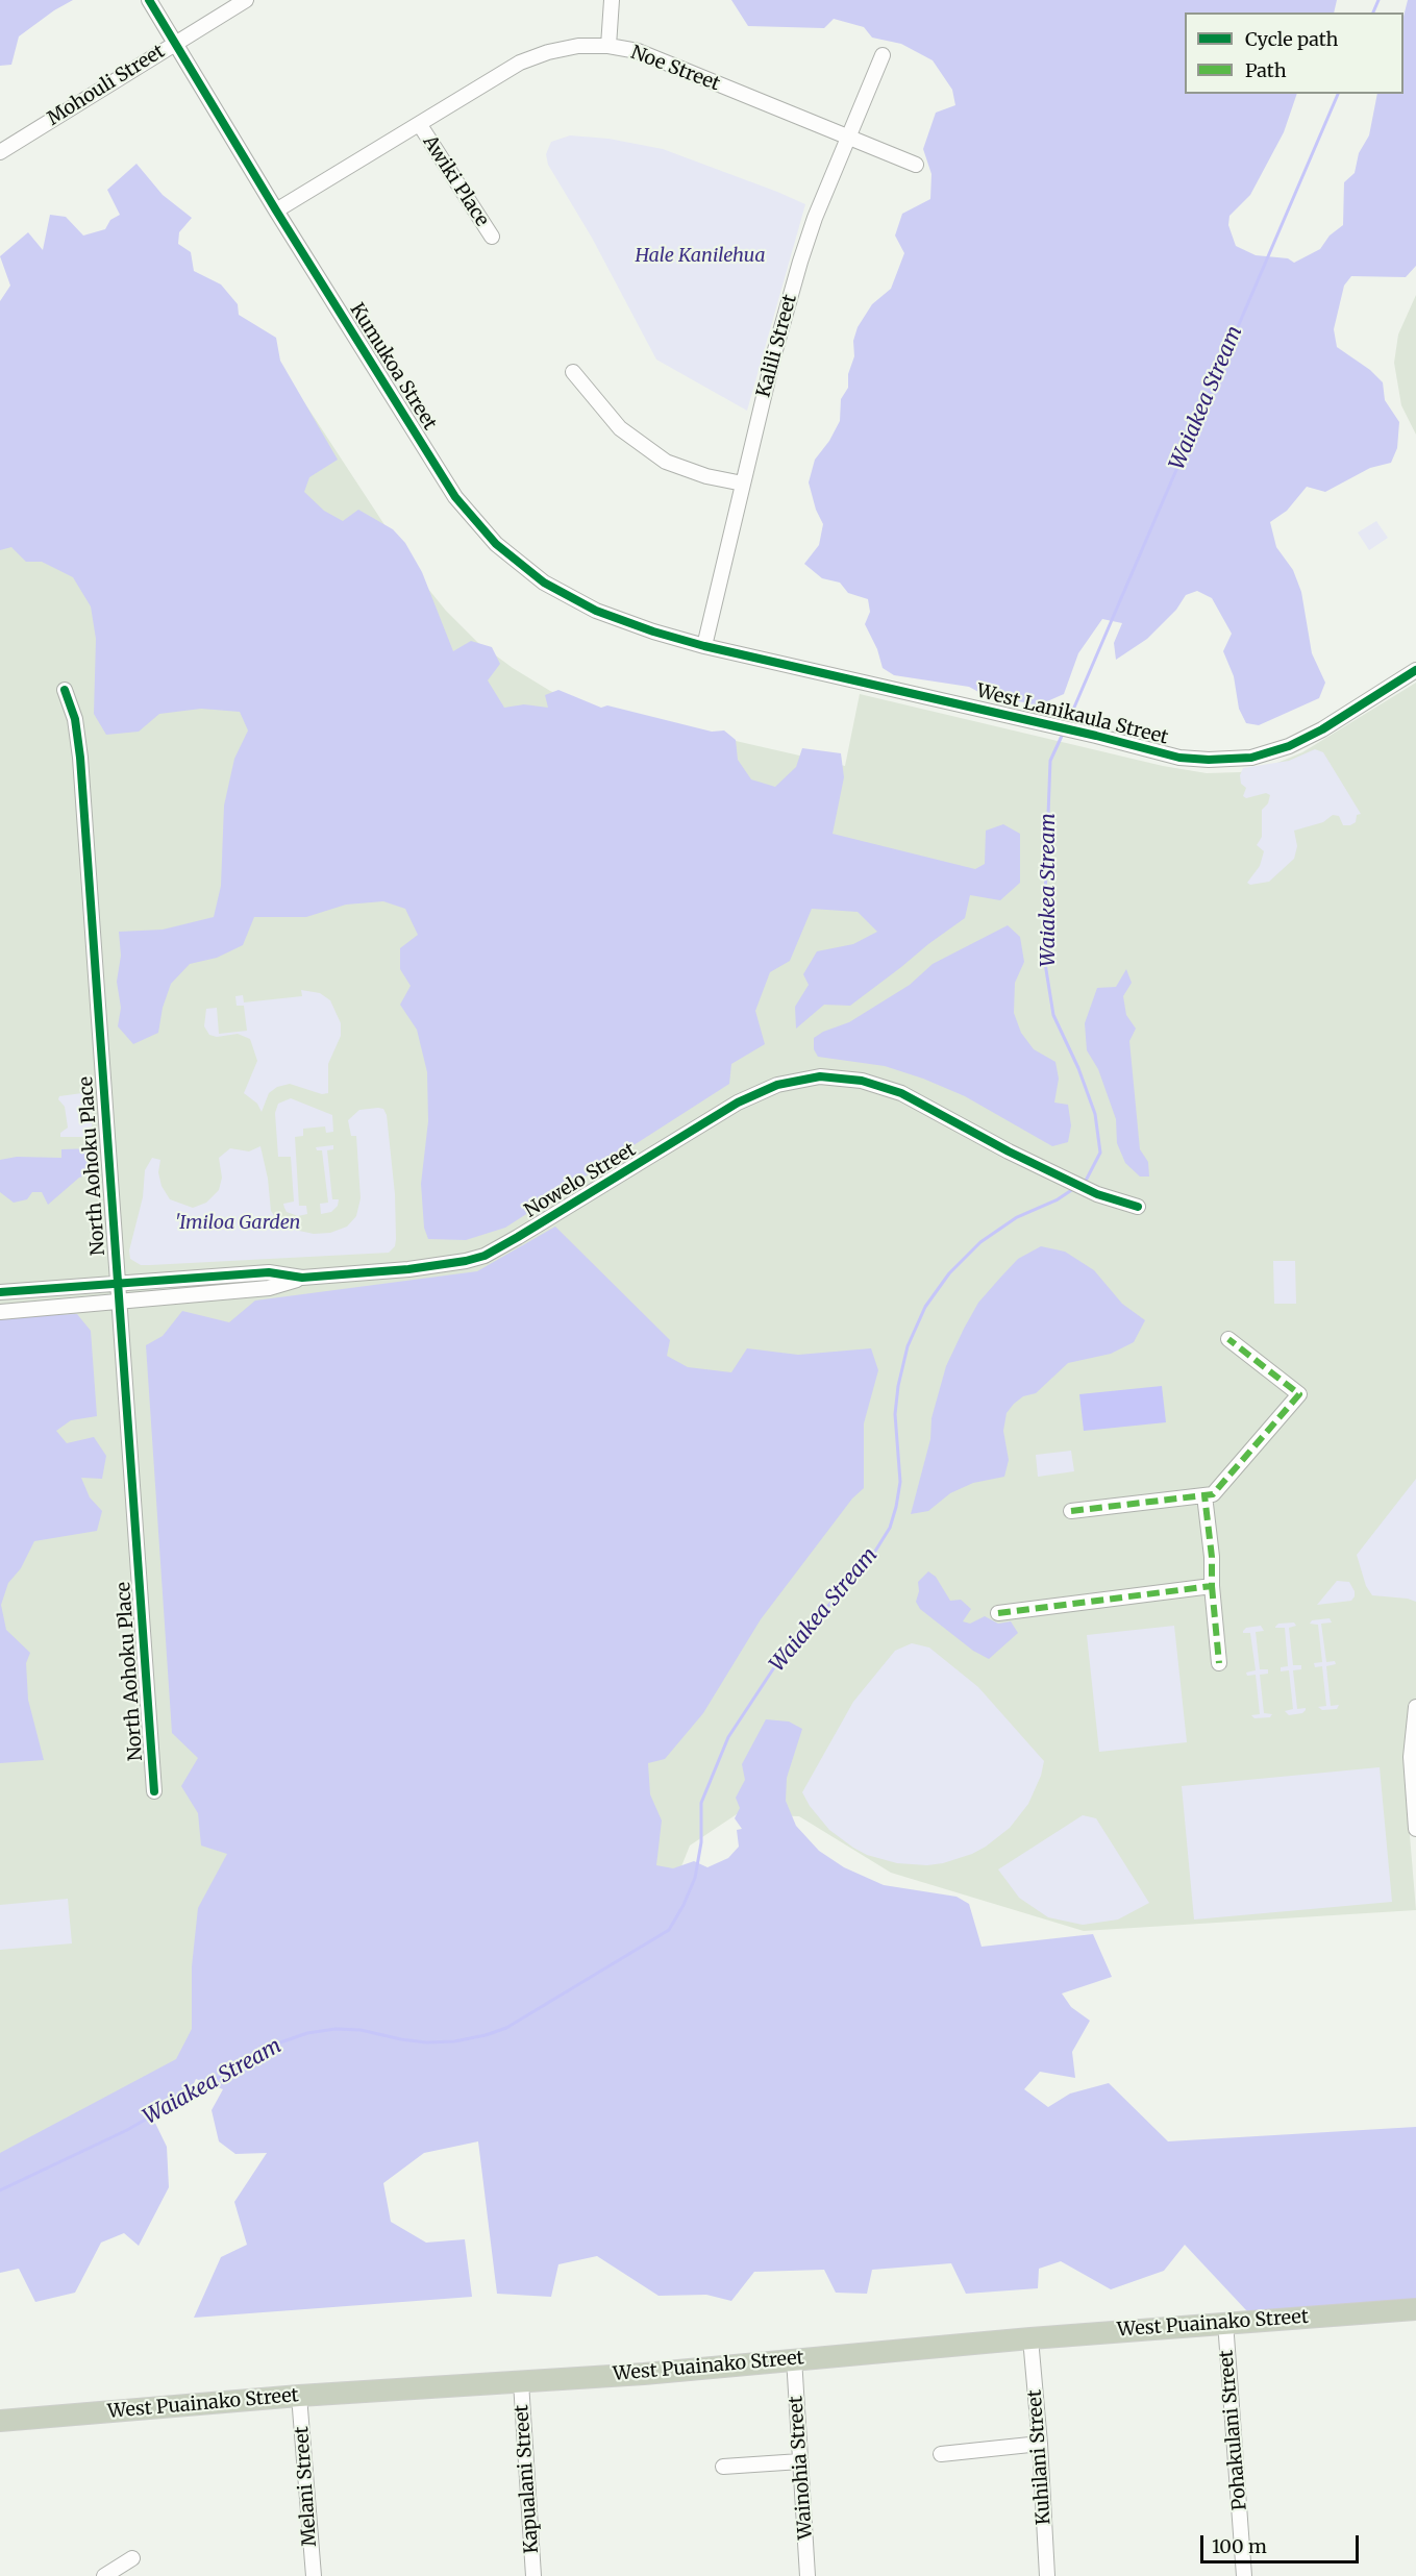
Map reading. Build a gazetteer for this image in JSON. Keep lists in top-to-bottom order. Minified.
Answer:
{"streets":{"highway":["West Puainako Street"],"street":["Noe Street","Mohouli Street","Awiki Place","Kalili Street","Kumukoa Street","West Lanikaula Street","North Aohoku Place","Nowelo Street","Pohakulani Street","Kuhilani Street","Wainohia Street","Kapualani Street","Melani Street"]},"crossings":[["Noe Street","Awiki Place"],["Noe Street","Kalili Street"],["Noe Street","Kumukoa Street"],["Mohouli Street","Kumukoa Street"],["Kalili Street","Kumukoa Street"],["Kalili Street","West Lanikaula Street"],["Kumukoa Street","West Lanikaula Street"],["North Aohoku Place","Nowelo Street"],["West Puainako Street","Pohakulani Street"],["West Puainako Street","Kuhilani Street"],["West Puainako Street","Wainohia Street"],["West Puainako Street","Kapualani Street"],["West Puainako Street","Melani Street"]],"water":["Waiakea Stream"],"parks":["Hale Kanilehua","'Imiloa Garden"],"legend":["Cycle path","Path"],"scale_bar":"100 m"}
